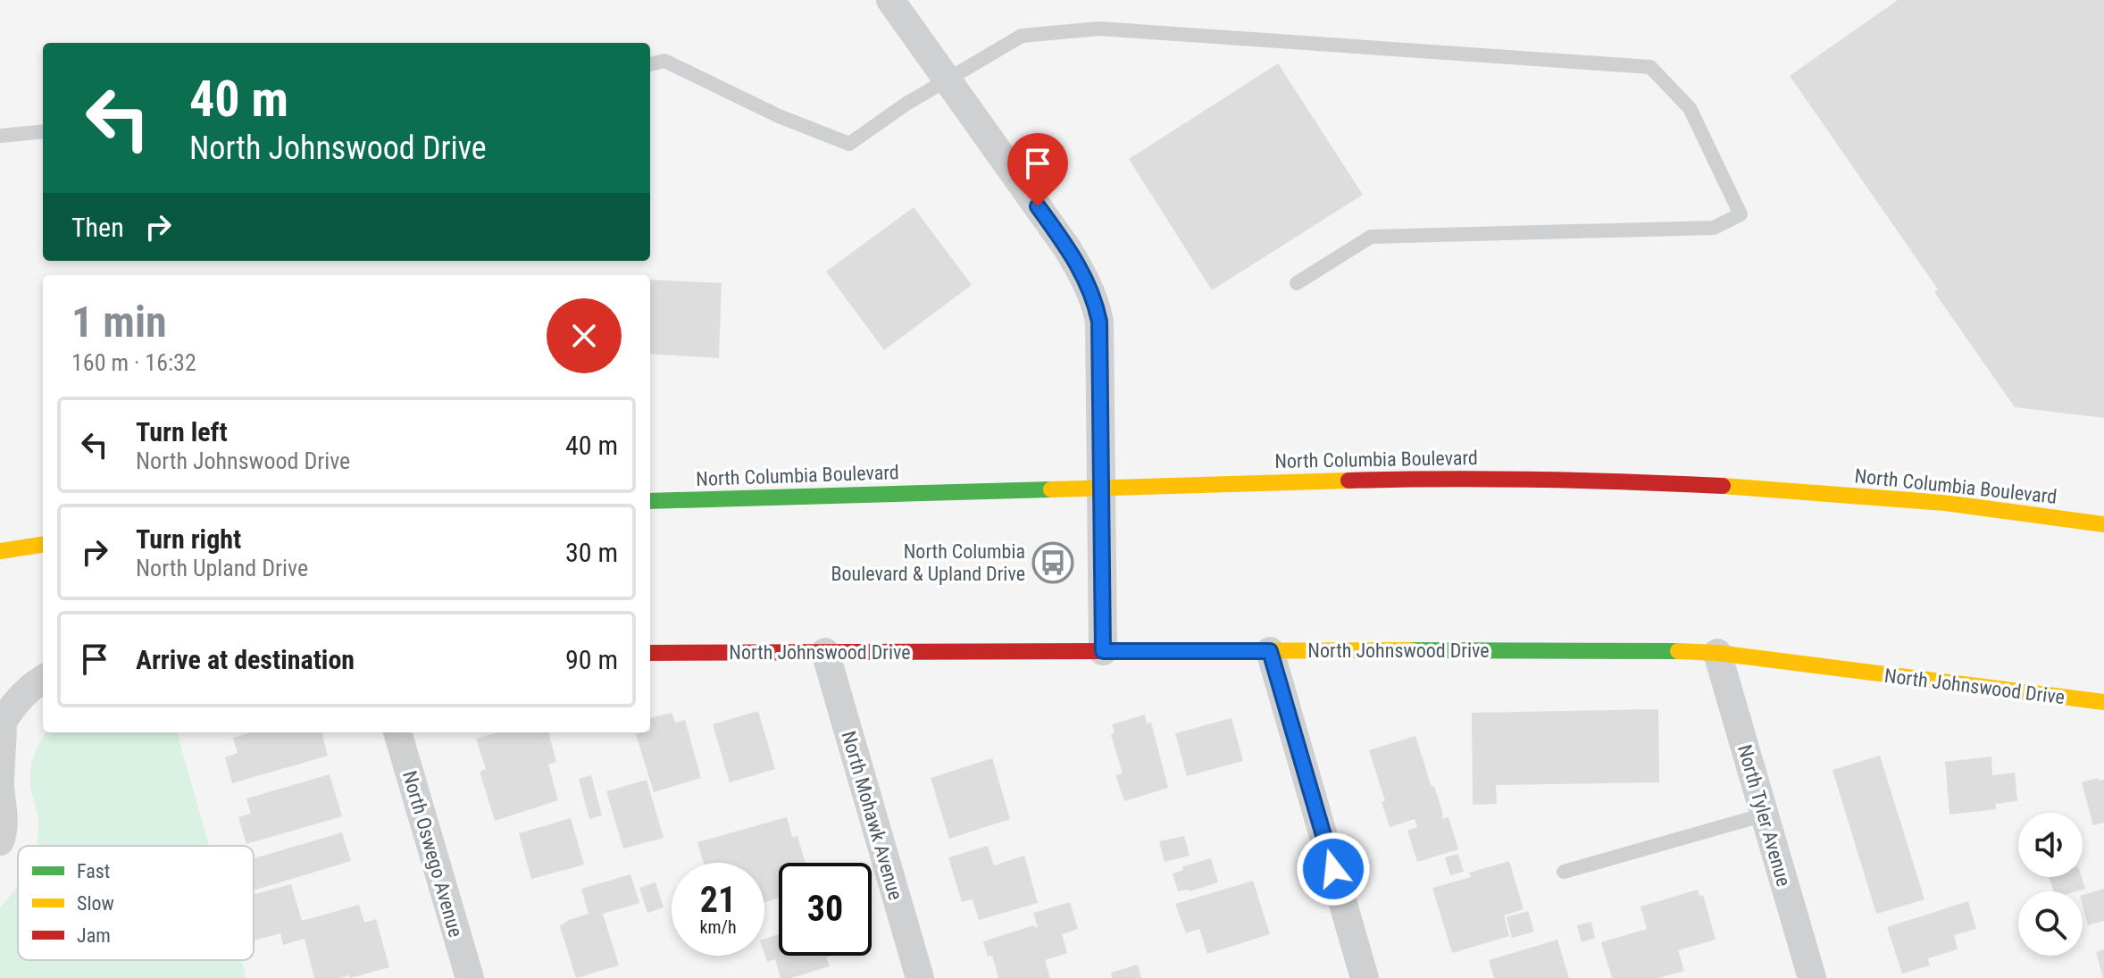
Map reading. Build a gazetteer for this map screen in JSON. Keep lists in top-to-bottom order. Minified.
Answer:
{"streets":{"main road":["North Columbia Boulevard","North Johnswood Drive"],"street":["North Mohawk Avenue","North Tyler Avenue","North Oswego Avenue"]},"crossings":[["North Johnswood Drive","North Mohawk Avenue"],["North Johnswood Drive","North Tyler Avenue"]],"places":{"bus stop":["North Columbia Boulevard & Upland Drive"]},"legend":["Fast","Slow","Jam"],"page":{"turn":["40 m","North Johnswood Drive"],"then":"Then","heading":["1 min","160 m · 16:32"],"list":[{"name":"Turn left","note":"North Johnswood Drive","value":"40 m"},{"name":"Turn right","note":"North Upland Drive","value":"30 m"},{"name":"Arrive at destination","value":"90 m"}],"speed":"21 km/h","limit":"30"}}
